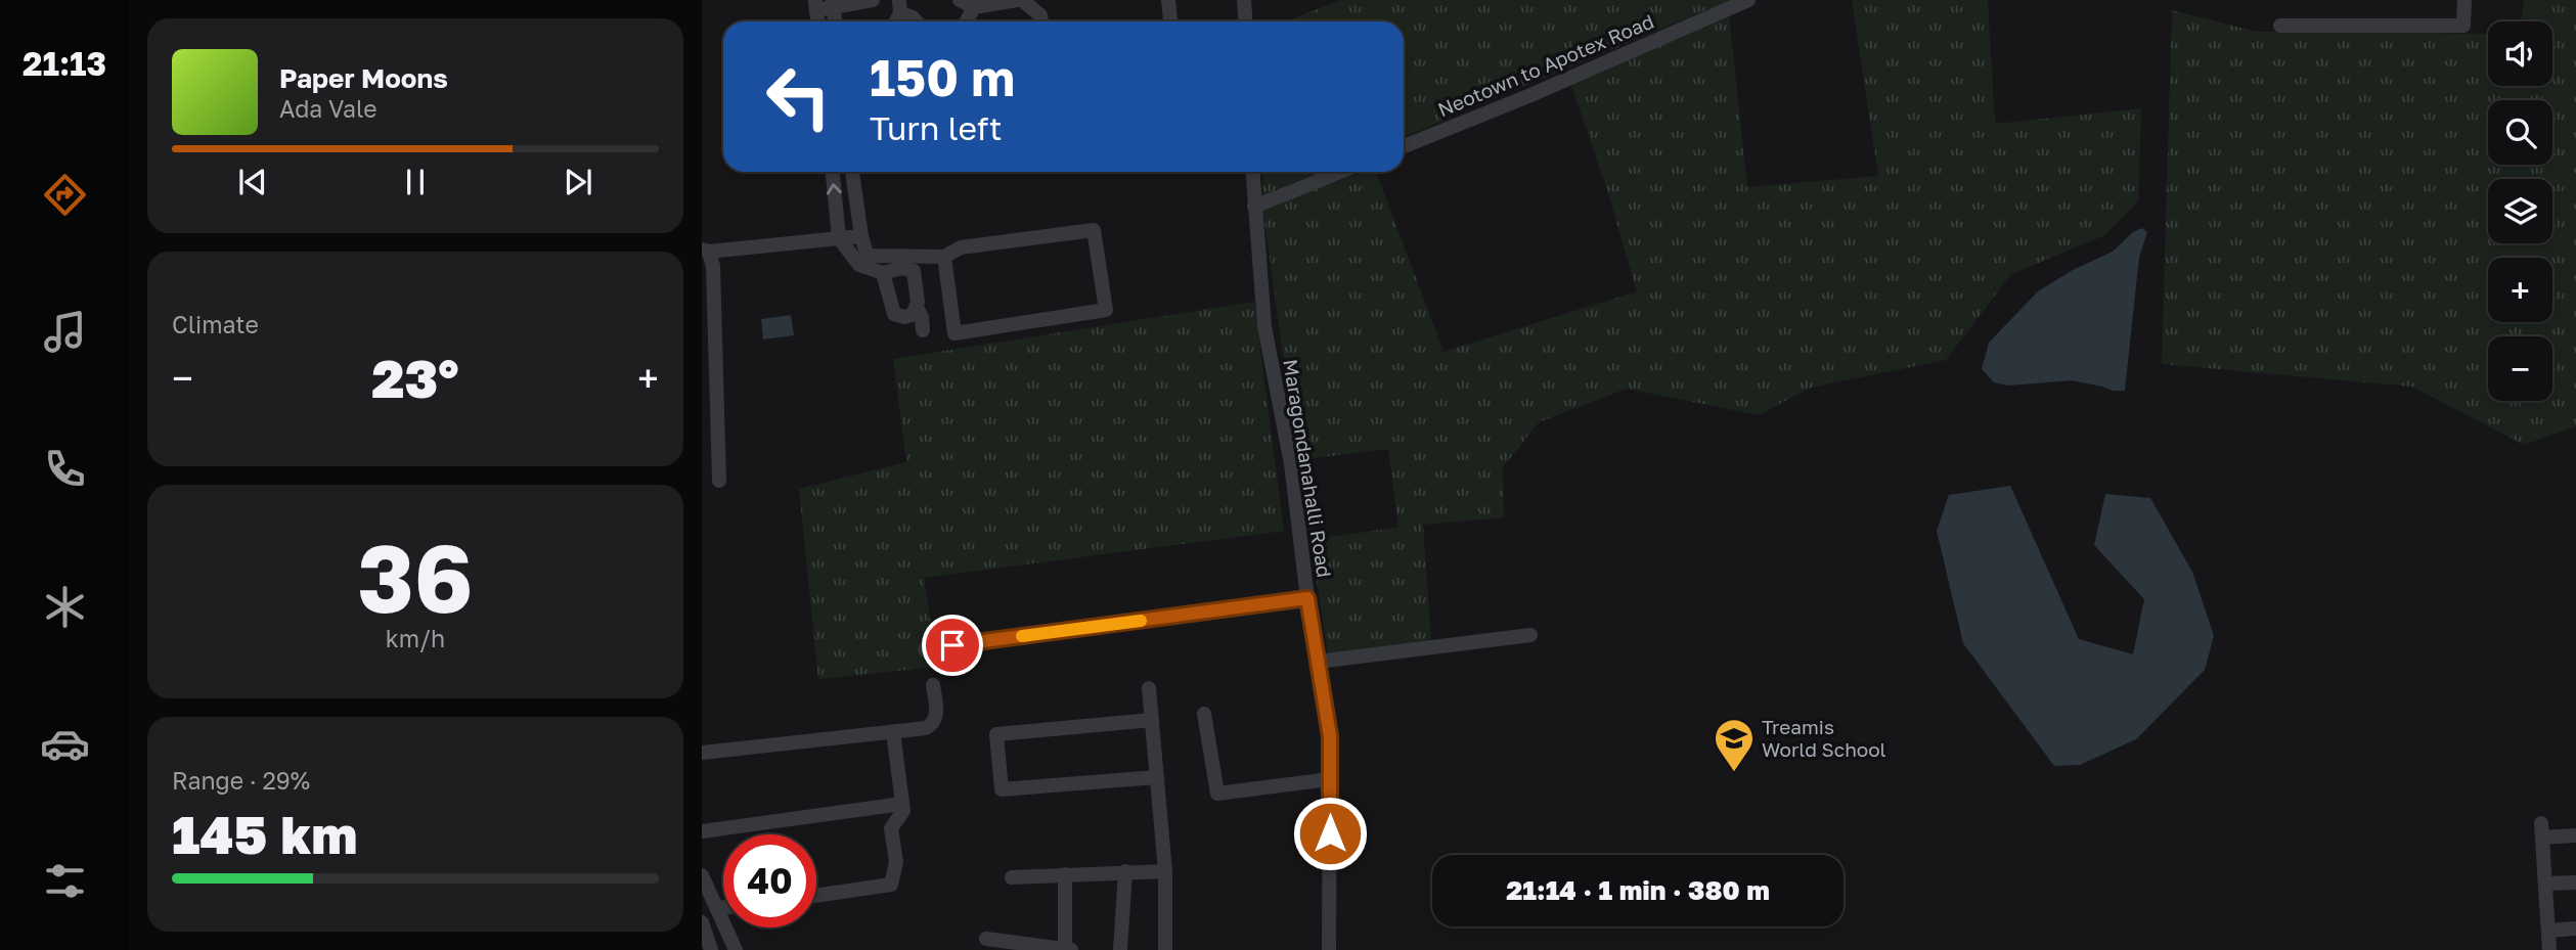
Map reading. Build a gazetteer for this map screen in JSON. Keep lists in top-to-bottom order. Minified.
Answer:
{"streets":{"street":["Neotown to Apotex Road","Maragondanahalli Road"]},"places":{"school or university":["Treamis World School"]},"page":{"tabs":"21:13","map_buttons":["+","−"],"turn":["150 m","Turn left"],"song":["Paper Moons","Ada Vale"],"tile":["Climate",["36","km/h"],["Range · 29%","145 km"]],"heat":["−","23°","+"],"limit":"40","trip":"21:14 · 1 min · 380 m"}}
